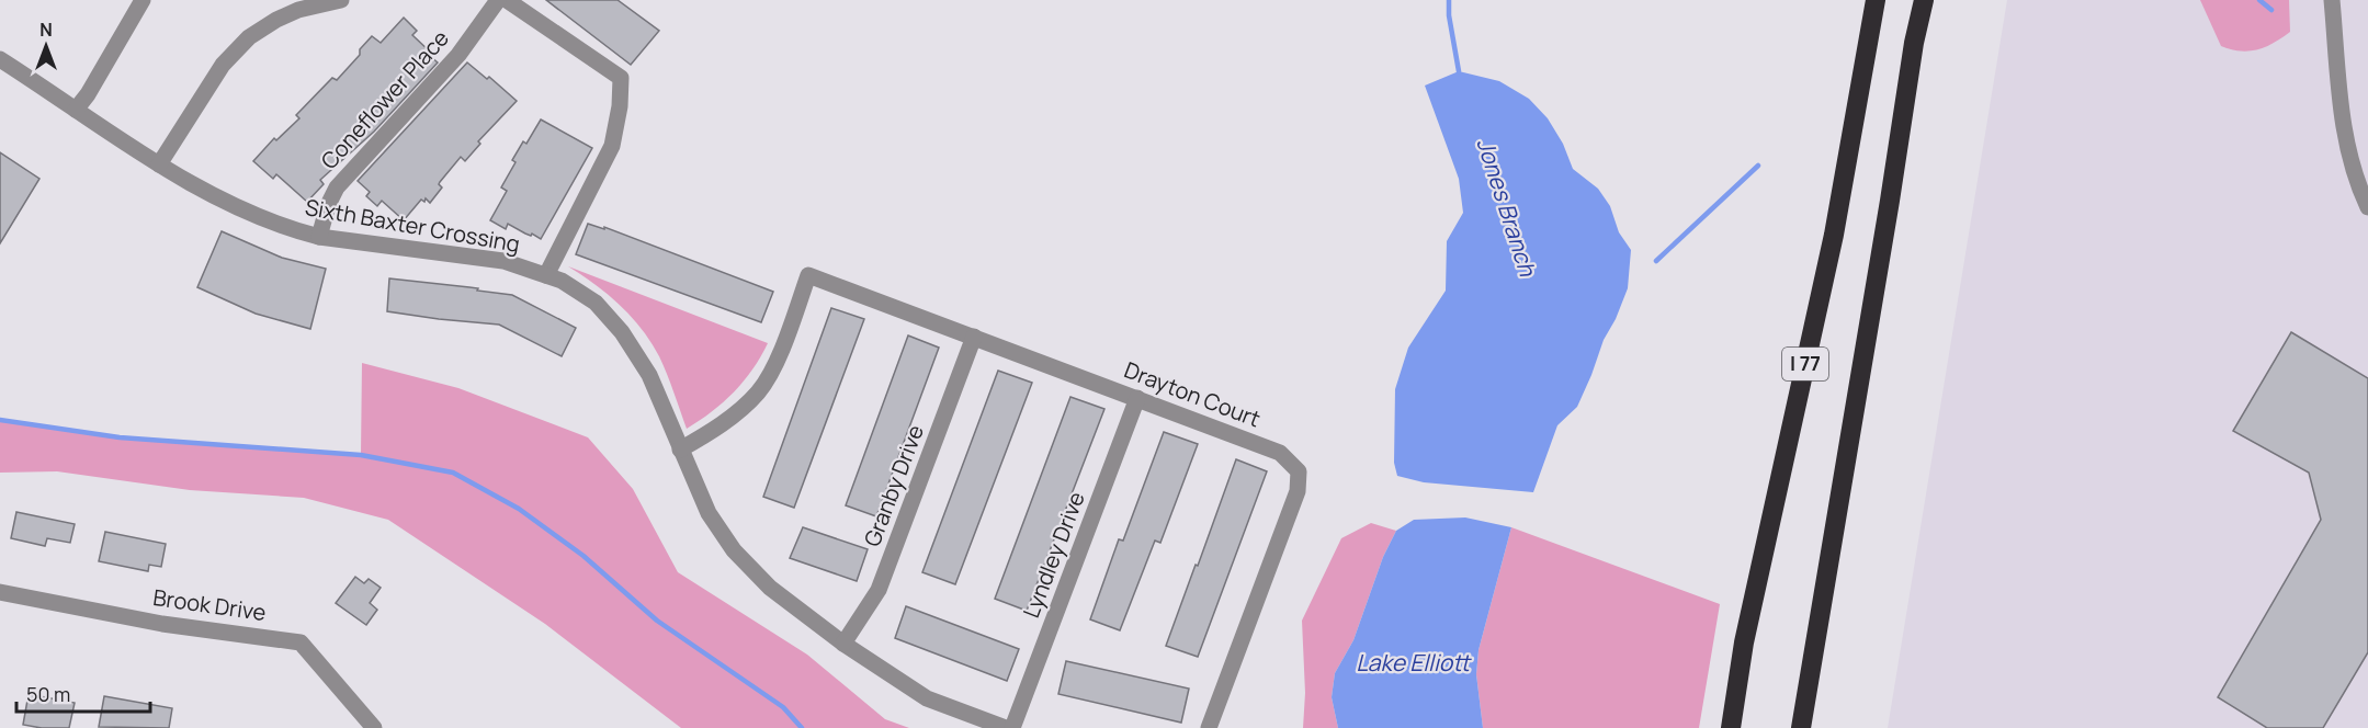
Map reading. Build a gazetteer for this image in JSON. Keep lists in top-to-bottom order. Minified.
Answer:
{"streets":{"highway":["I 77"],"street":["Coneflower Place","Sixth Baxter Crossing","Drayton Court","Granby Drive","Lyndley Drive","Brook Drive"]},"crossings":[["Coneflower Place","Sixth Baxter Crossing"],["Sixth Baxter Crossing","Drayton Court"],["Sixth Baxter Crossing","Granby Drive"],["Drayton Court","Granby Drive"],["Drayton Court","Lyndley Drive"]],"water":["Jones Branch","Lake Elliott"],"scale_bar":"50 m","north":"top"}
